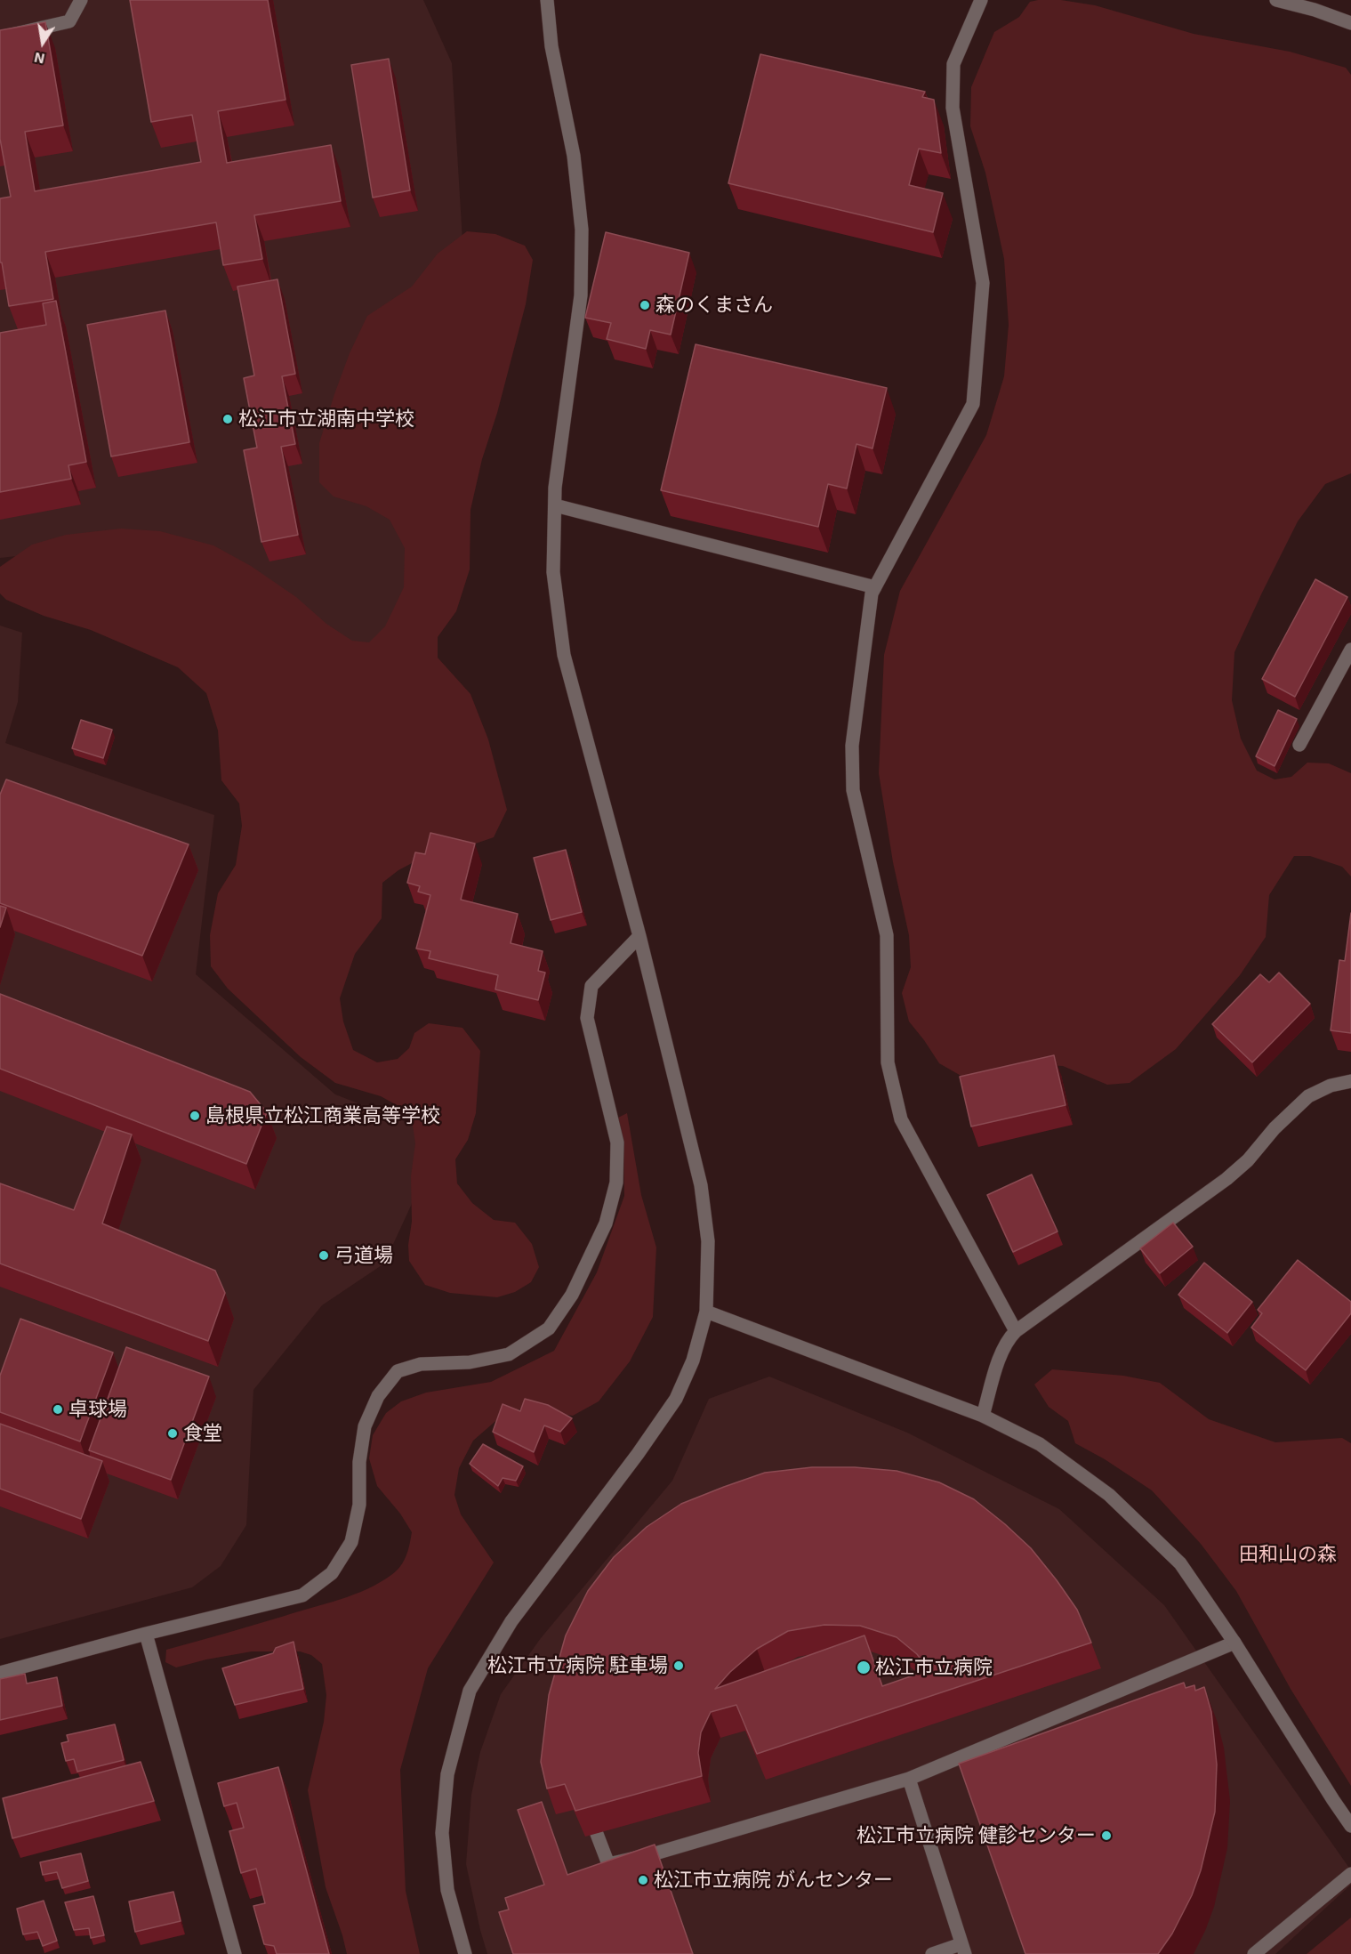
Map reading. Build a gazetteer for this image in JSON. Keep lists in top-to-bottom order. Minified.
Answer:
{"parks":["田和山の森"],"places":["森のくまさん","松江市立湖南中学校","島根県立松江商業高等学校","弓道場","卓球場","食堂","松江市立病院 駐車場","松江市立病院","松江市立病院 健診センター","松江市立病院 がんセンター"],"north":"bottom"}
